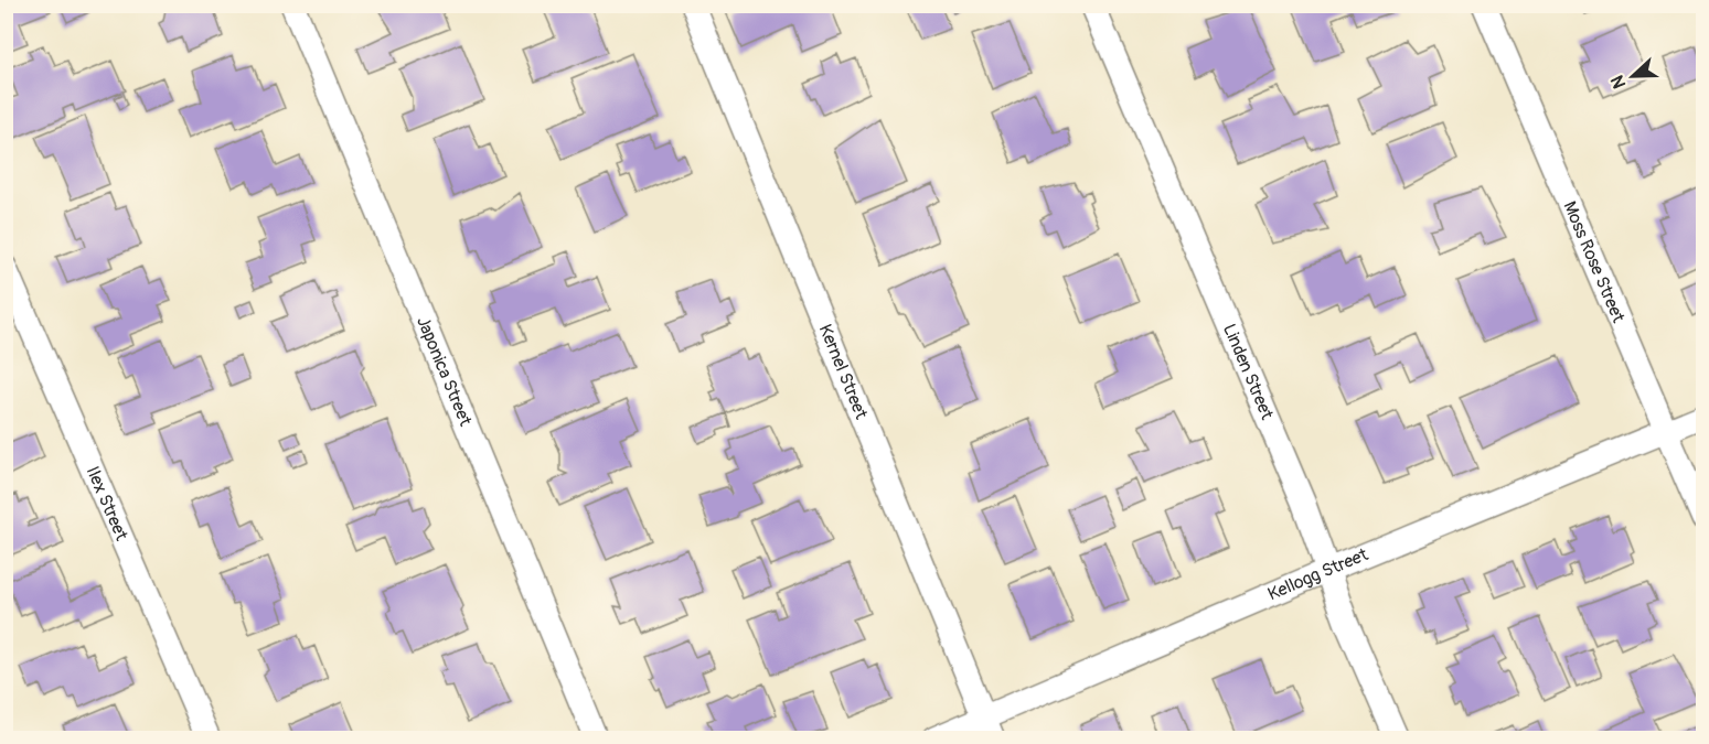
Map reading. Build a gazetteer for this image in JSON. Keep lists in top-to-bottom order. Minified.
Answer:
{"streets":{"street":["Moss Rose Street","Linden Street","Japonica Street","Kernel Street","Ilex Street","Kellogg Street"]},"crossings":[["Moss Rose Street","Kellogg Street"],["Linden Street","Kellogg Street"],["Kernel Street","Kellogg Street"]],"north":"left"}
